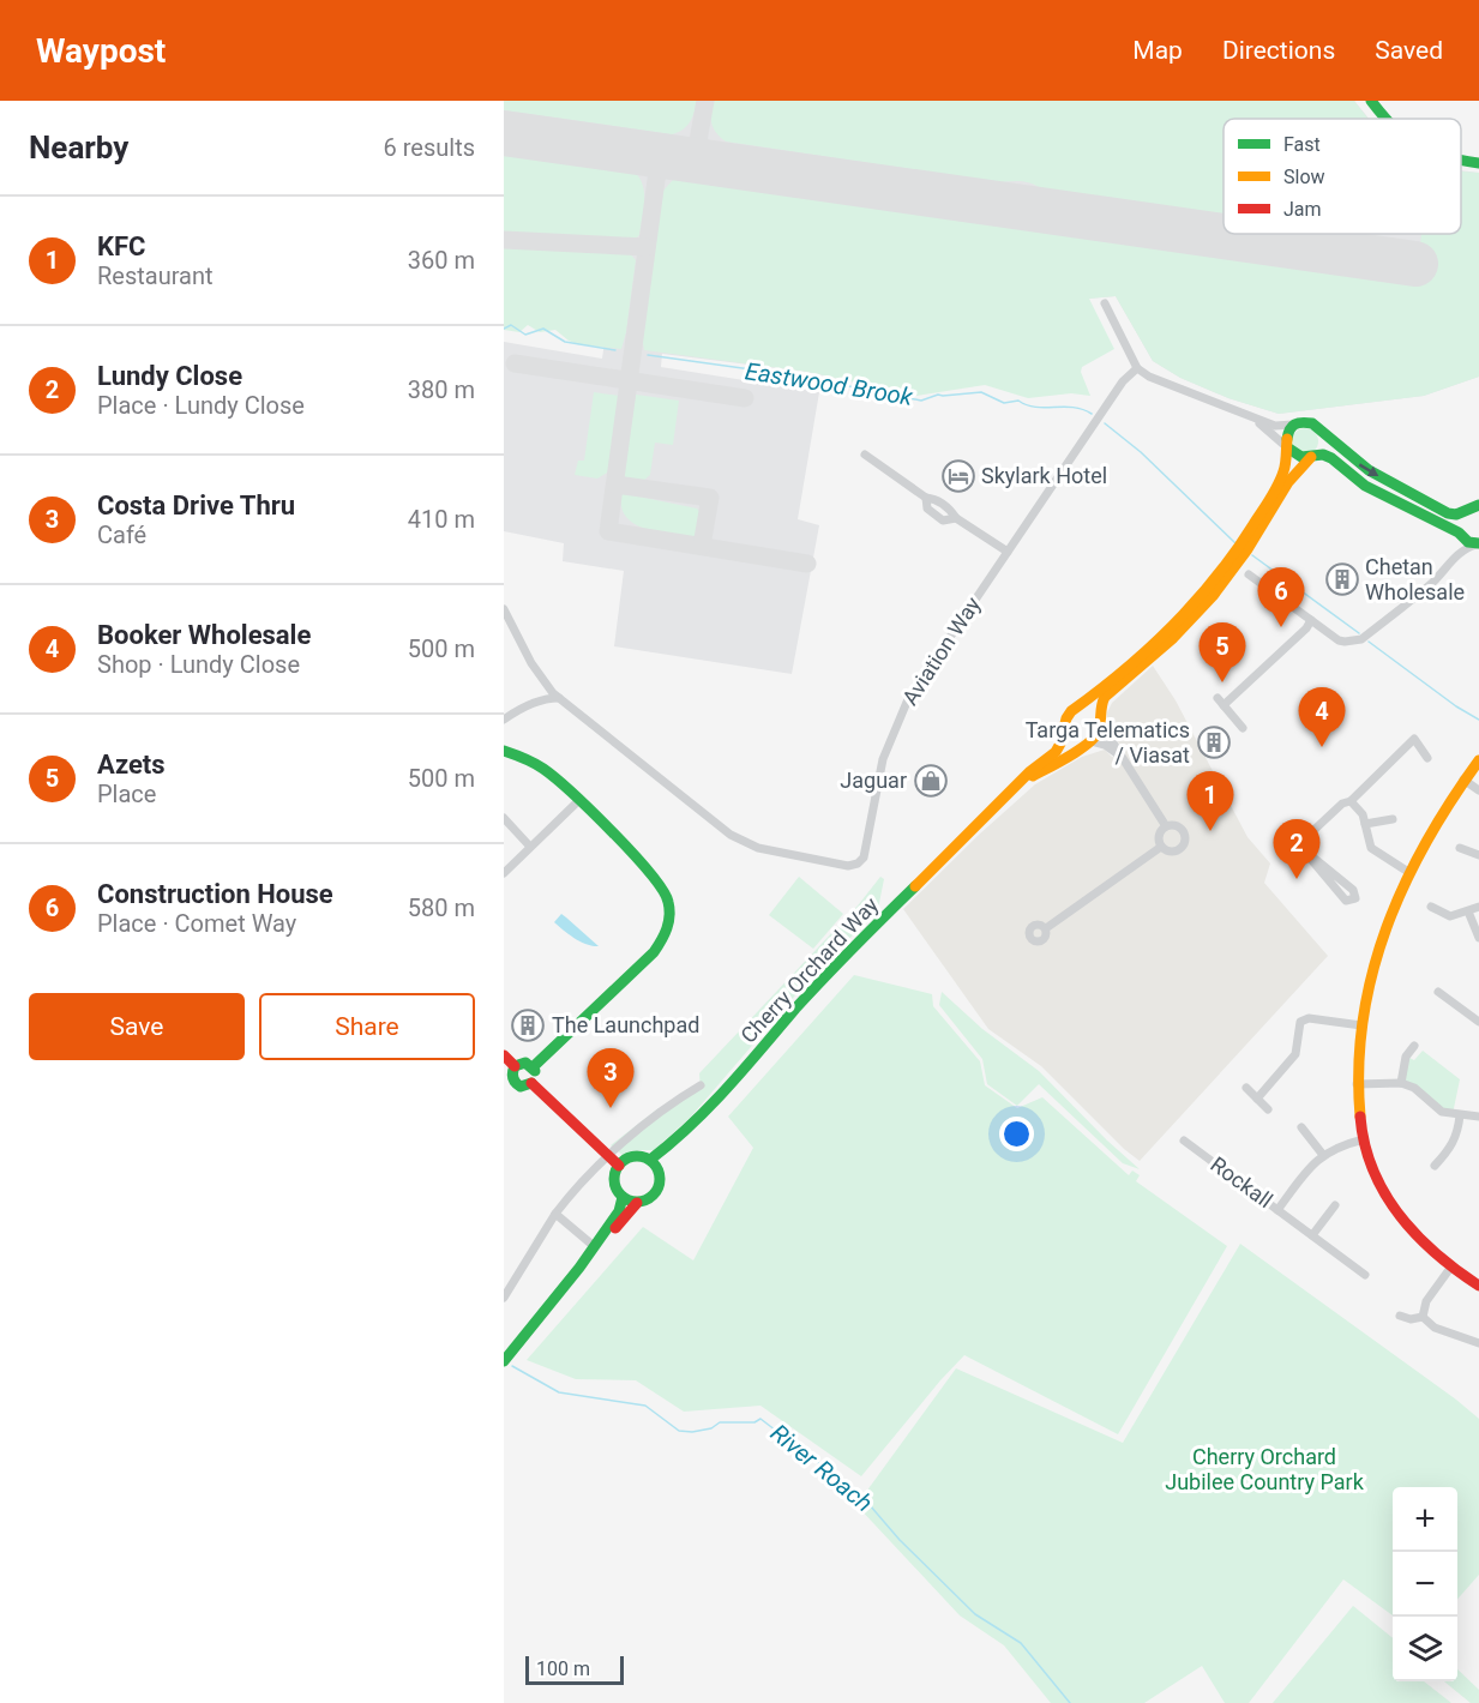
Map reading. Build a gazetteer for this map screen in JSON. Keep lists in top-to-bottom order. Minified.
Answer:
{"streets":{"main road":["Cherry Orchard Way"],"street":["Aviation Way","Rockall"]},"water":["Eastwood Brook","River Roach"],"parks":["Cherry Orchard Jubilee Country Park"],"places":{"hotel":["Skylark Hotel"],"building":["Chetan Wholesale","Targa Telematics / Viasat","The Launchpad"],"shop":["Jaguar"]},"legend":["Fast","Slow","Jam"],"scale_bar":"100 m","page":{"header":"Waypost","nav":["Map","Directions","Saved"],"heading":["Nearby","6 results"],"list":[{"mark":"1","name":"KFC","note":"Restaurant","value":"360 m"},{"mark":"2","name":"Lundy Close","note":"Place · Lundy Close","value":"380 m"},{"mark":"3","name":"Costa Drive Thru","note":"Café","value":"410 m"},{"mark":"4","name":"Booker Wholesale","note":"Shop · Lundy Close","value":"500 m"},{"mark":"5","name":"Azets","note":"Place","value":"500 m"},{"mark":"6","name":"Construction House","note":"Place · Comet Way","value":"580 m"}],"pins":["6","5","4","1","2","3"],"buttons":["Save","Share"],"map_buttons":["+","−"],"scale":"100 m"}}
